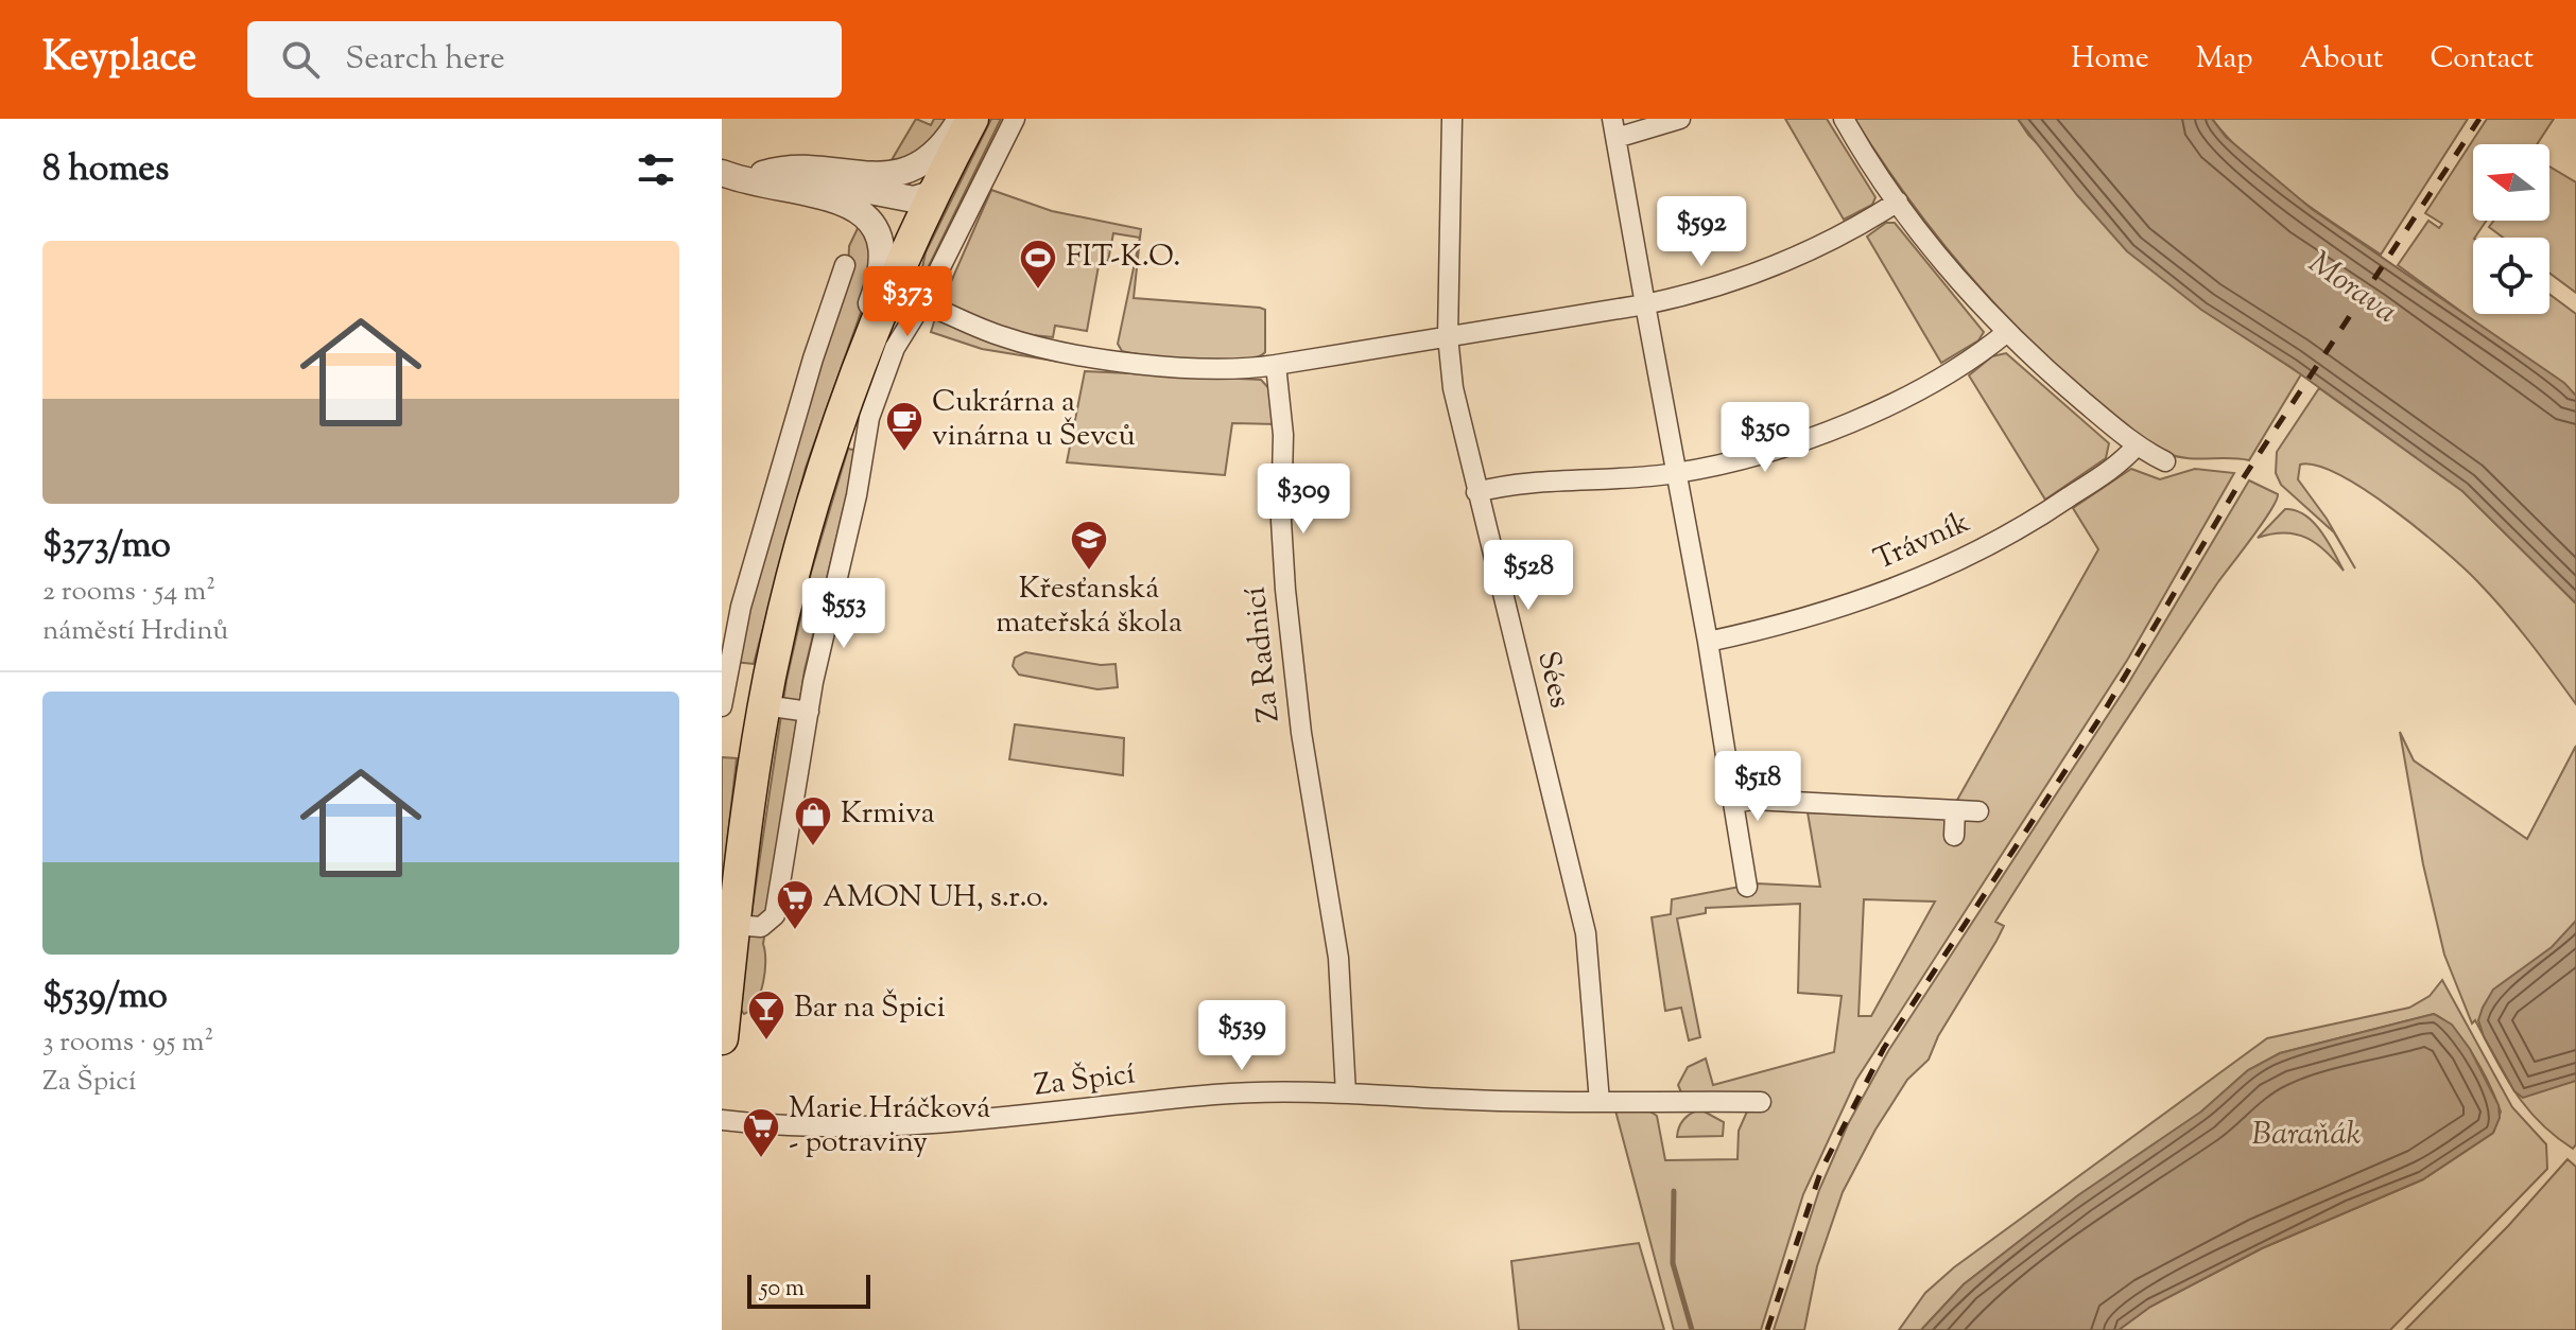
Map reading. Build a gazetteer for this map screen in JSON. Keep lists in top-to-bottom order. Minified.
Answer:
{"streets":{"street":["Trávník","Za Radnicí","Sées","Za Špicí"]},"crossings":[["Za Radnicí","Za Špicí"],["Sées","Za Špicí"]],"water":["Morava","Baraňák"],"places":{"sports":["FIT-K.O."],"cafe":["Cukrárna a vinárna u Ševců"],"school or university":["Křesťanská mateřská škola"],"shop":["Krmiva"],"supermarket":["AMON UH, s.r.o.","Marie Hráčková - potraviny"],"bar":["Bar na Špici"]},"scale_bar":"50 m","north":"left","page":{"header":"Keyplace","search":"Search here","nav":["Home","Map","About","Contact"],"heading":"8 homes","price":["$592","$373","$350","$309","$528","$553","$518","$539"],"list":[{"name":"$373/mo","note":"2 rooms · 54 m² · náměstí Hrdinů"},{"name":"$539/mo","note":"3 rooms · 95 m² · Za Špicí"}],"scale":"50 m"}}
